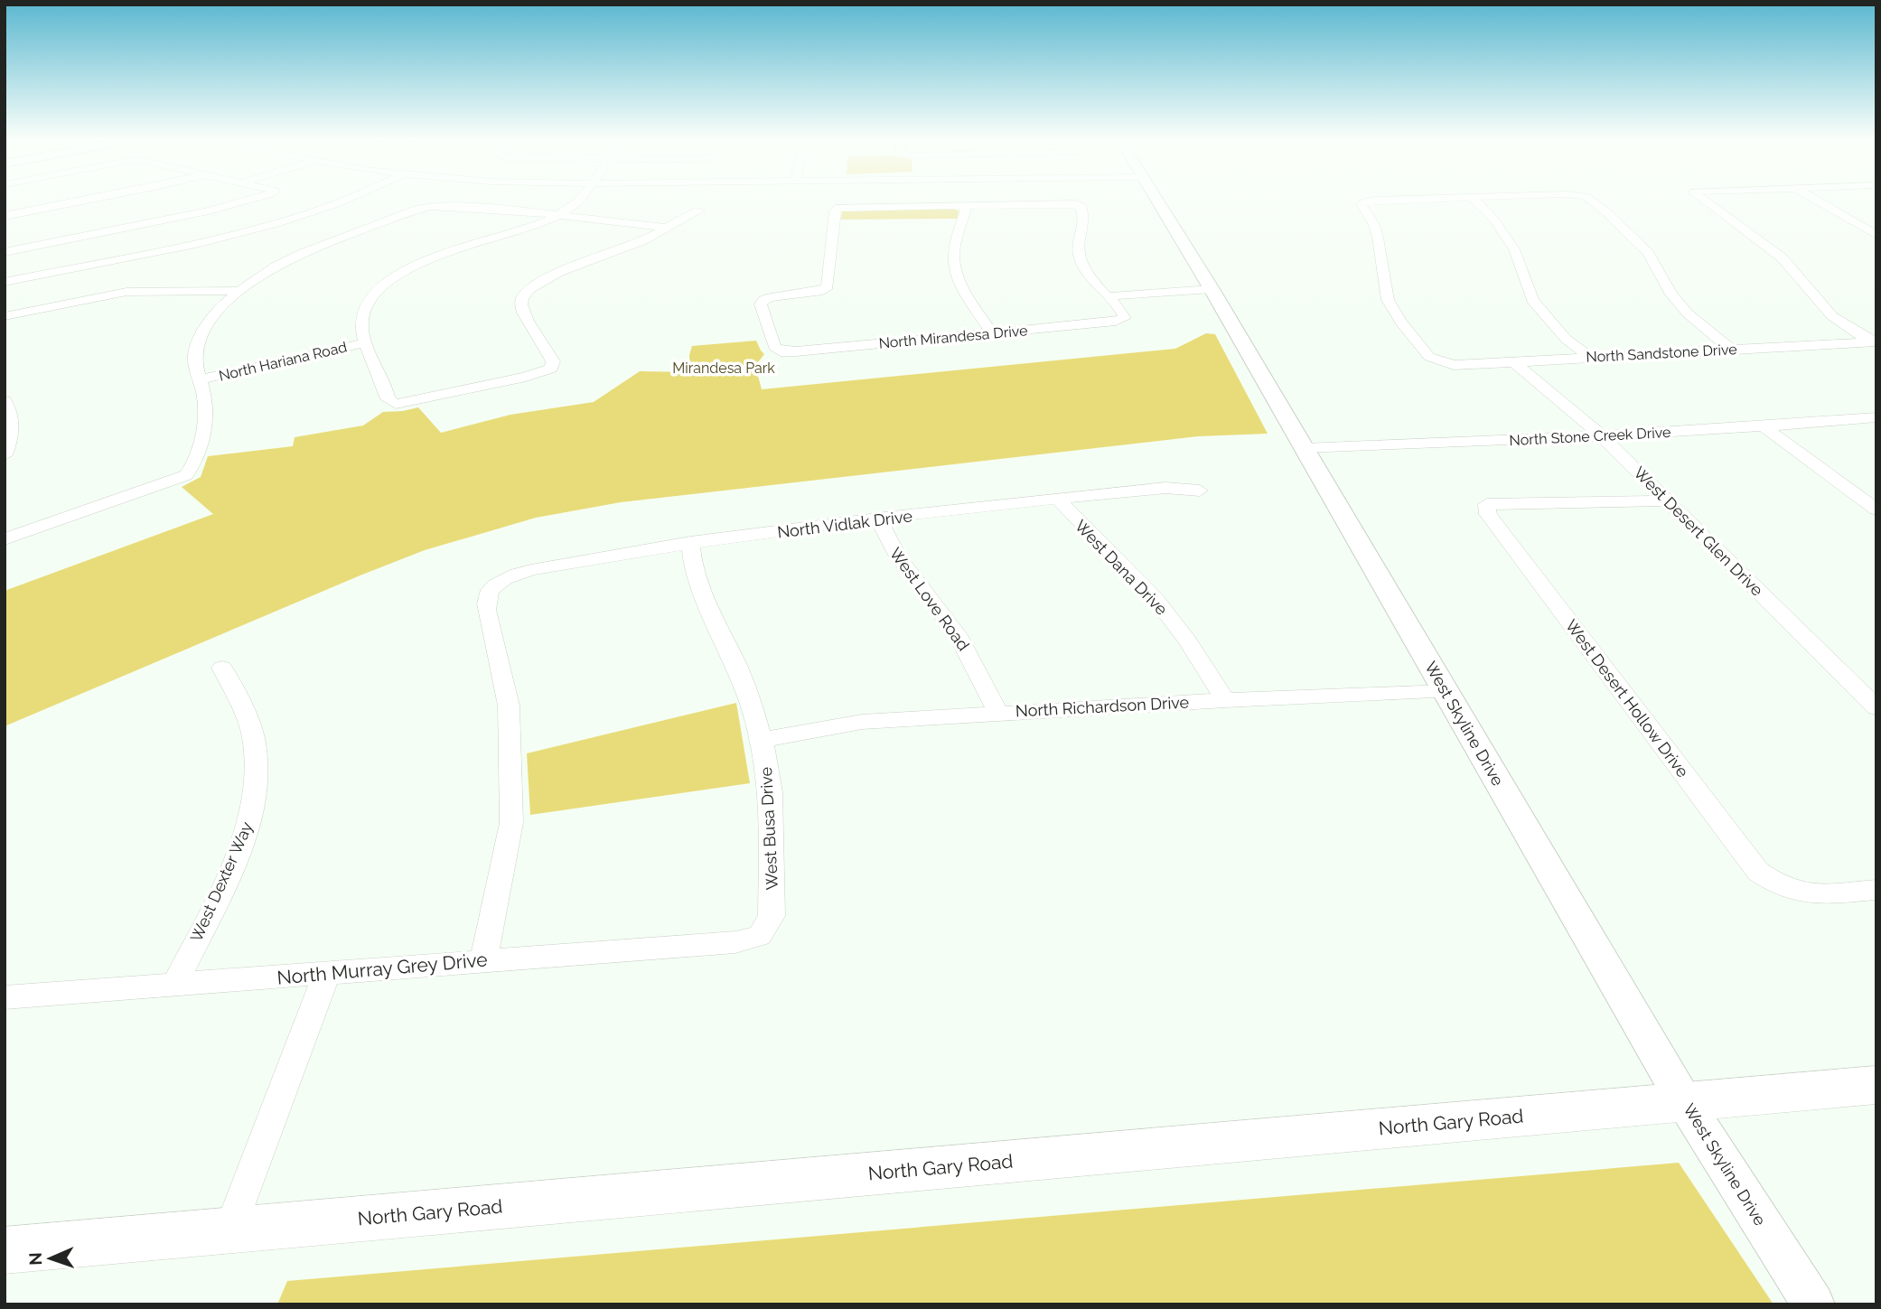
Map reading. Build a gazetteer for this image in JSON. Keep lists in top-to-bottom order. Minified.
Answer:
{"streets":{"main road":["North Gary Road"],"street":["North Mirandesa Drive","North Sandstone Drive","North Hariana Road","North Stone Creek Drive","North Vidlak Drive","West Desert Glen Drive","West Dana Drive","West Love Road","West Desert Hollow Drive","North Richardson Drive","West Skyline Drive","West Busa Drive","West Dexter Way","North Murray Grey Drive"]},"crossings":[["North Sandstone Drive","West Desert Glen Drive"],["North Stone Creek Drive","West Desert Glen Drive"],["North Stone Creek Drive","West Skyline Drive"],["North Vidlak Drive","West Dana Drive"],["North Vidlak Drive","West Love Road"],["North Vidlak Drive","West Busa Drive"],["West Desert Glen Drive","West Desert Hollow Drive"],["West Dana Drive","North Richardson Drive"],["West Love Road","North Richardson Drive"],["North Richardson Drive","West Skyline Drive"],["North Richardson Drive","West Busa Drive"],["West Skyline Drive","North Gary Road"],["West Busa Drive","North Murray Grey Drive"],["West Dexter Way","North Murray Grey Drive"]],"parks":["Mirandesa Park"],"north":"left"}
